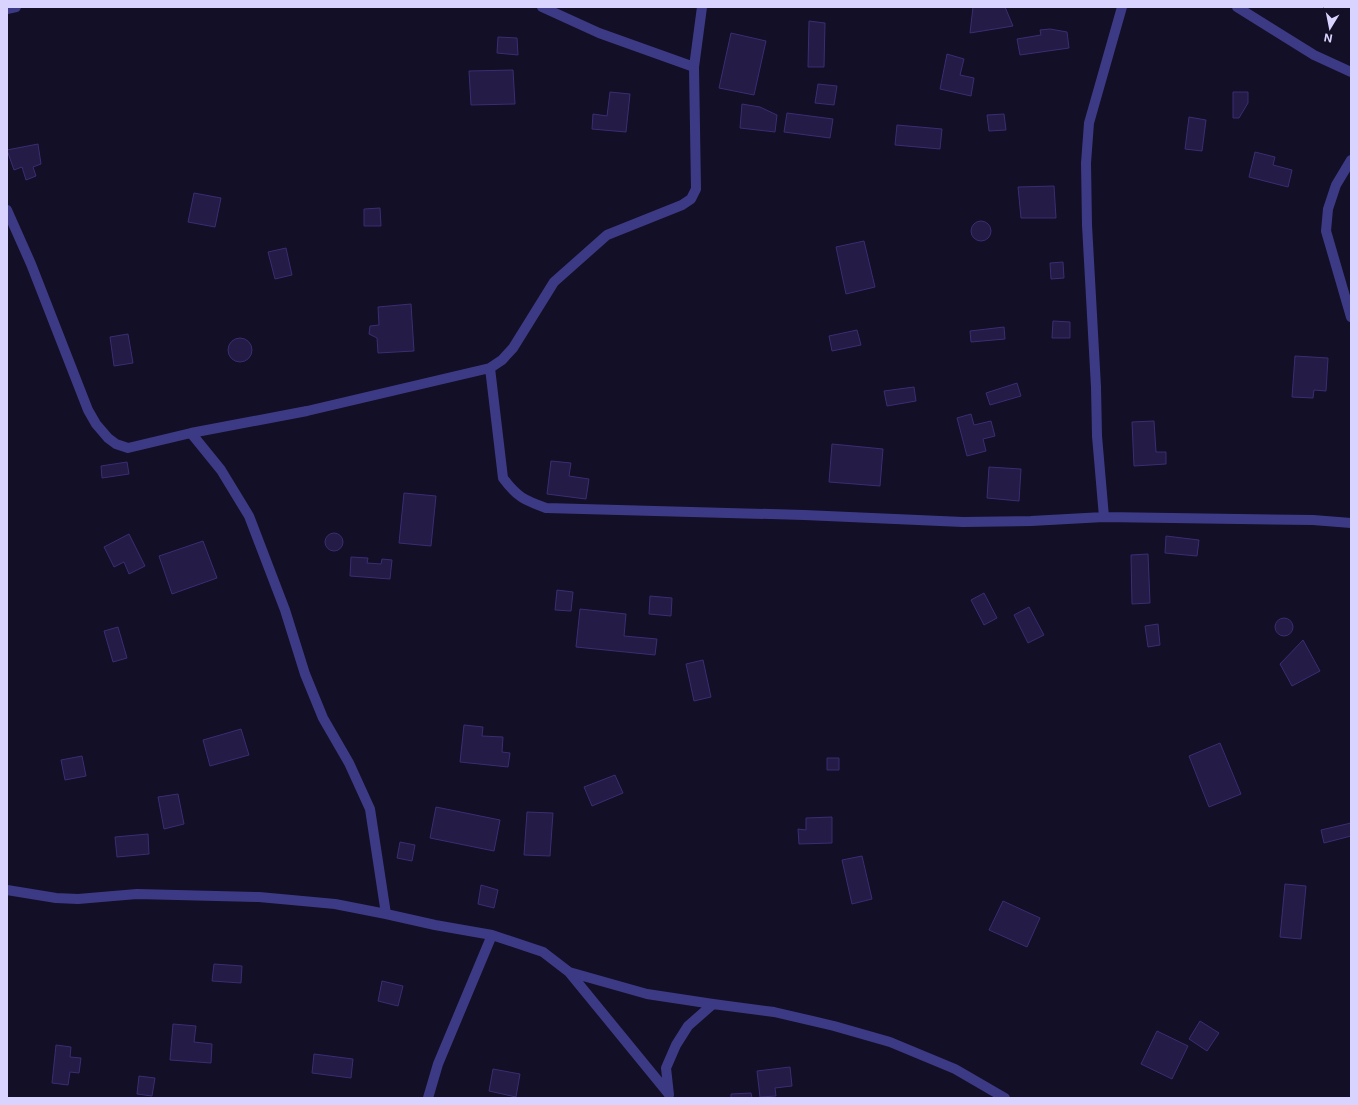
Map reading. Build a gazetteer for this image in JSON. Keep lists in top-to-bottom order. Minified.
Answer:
{"north":"bottom"}
